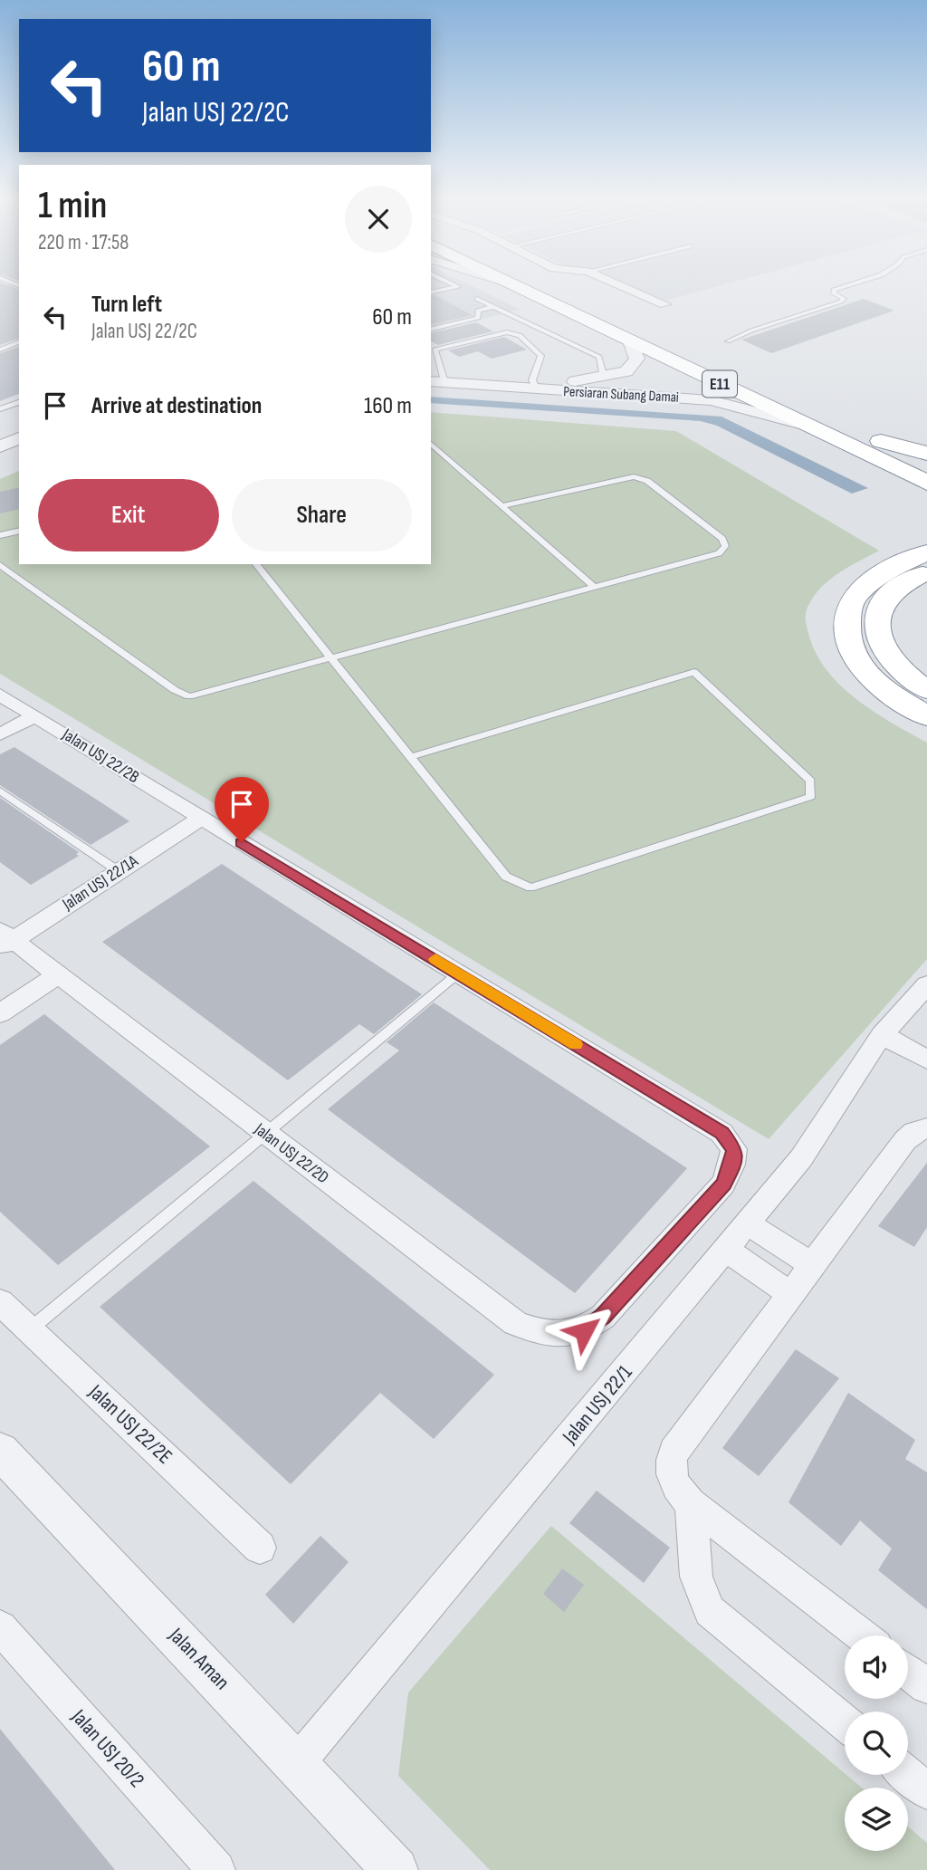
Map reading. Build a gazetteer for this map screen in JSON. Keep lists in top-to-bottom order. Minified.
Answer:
{"streets":{"highway":["E11"],"street":["Persiaran Subang Damai","Jalan USJ 22/2B","Jalan USJ 22/1A","Jalan USJ 22/2D","Jalan USJ 22/1","Jalan USJ 22/2E","Jalan Aman","Jalan USJ 20/2"]},"crossings":[["E11","Persiaran Subang Damai"],["Jalan USJ 22/2B","Jalan USJ 22/1A"],["Jalan USJ 22/2B","Jalan USJ 22/2D"],["Jalan USJ 22/1A","Jalan USJ 22/2D"],["Jalan USJ 22/1","Jalan Aman"]],"page":{"turn":["60 m","Jalan USJ 22/2C"],"heading":["1 min","220 m · 17:58"],"list":[{"name":"Turn left","note":"Jalan USJ 22/2C","value":"60 m"},{"name":"Arrive at destination","value":"160 m"}],"buttons":["Exit","Share"]}}
